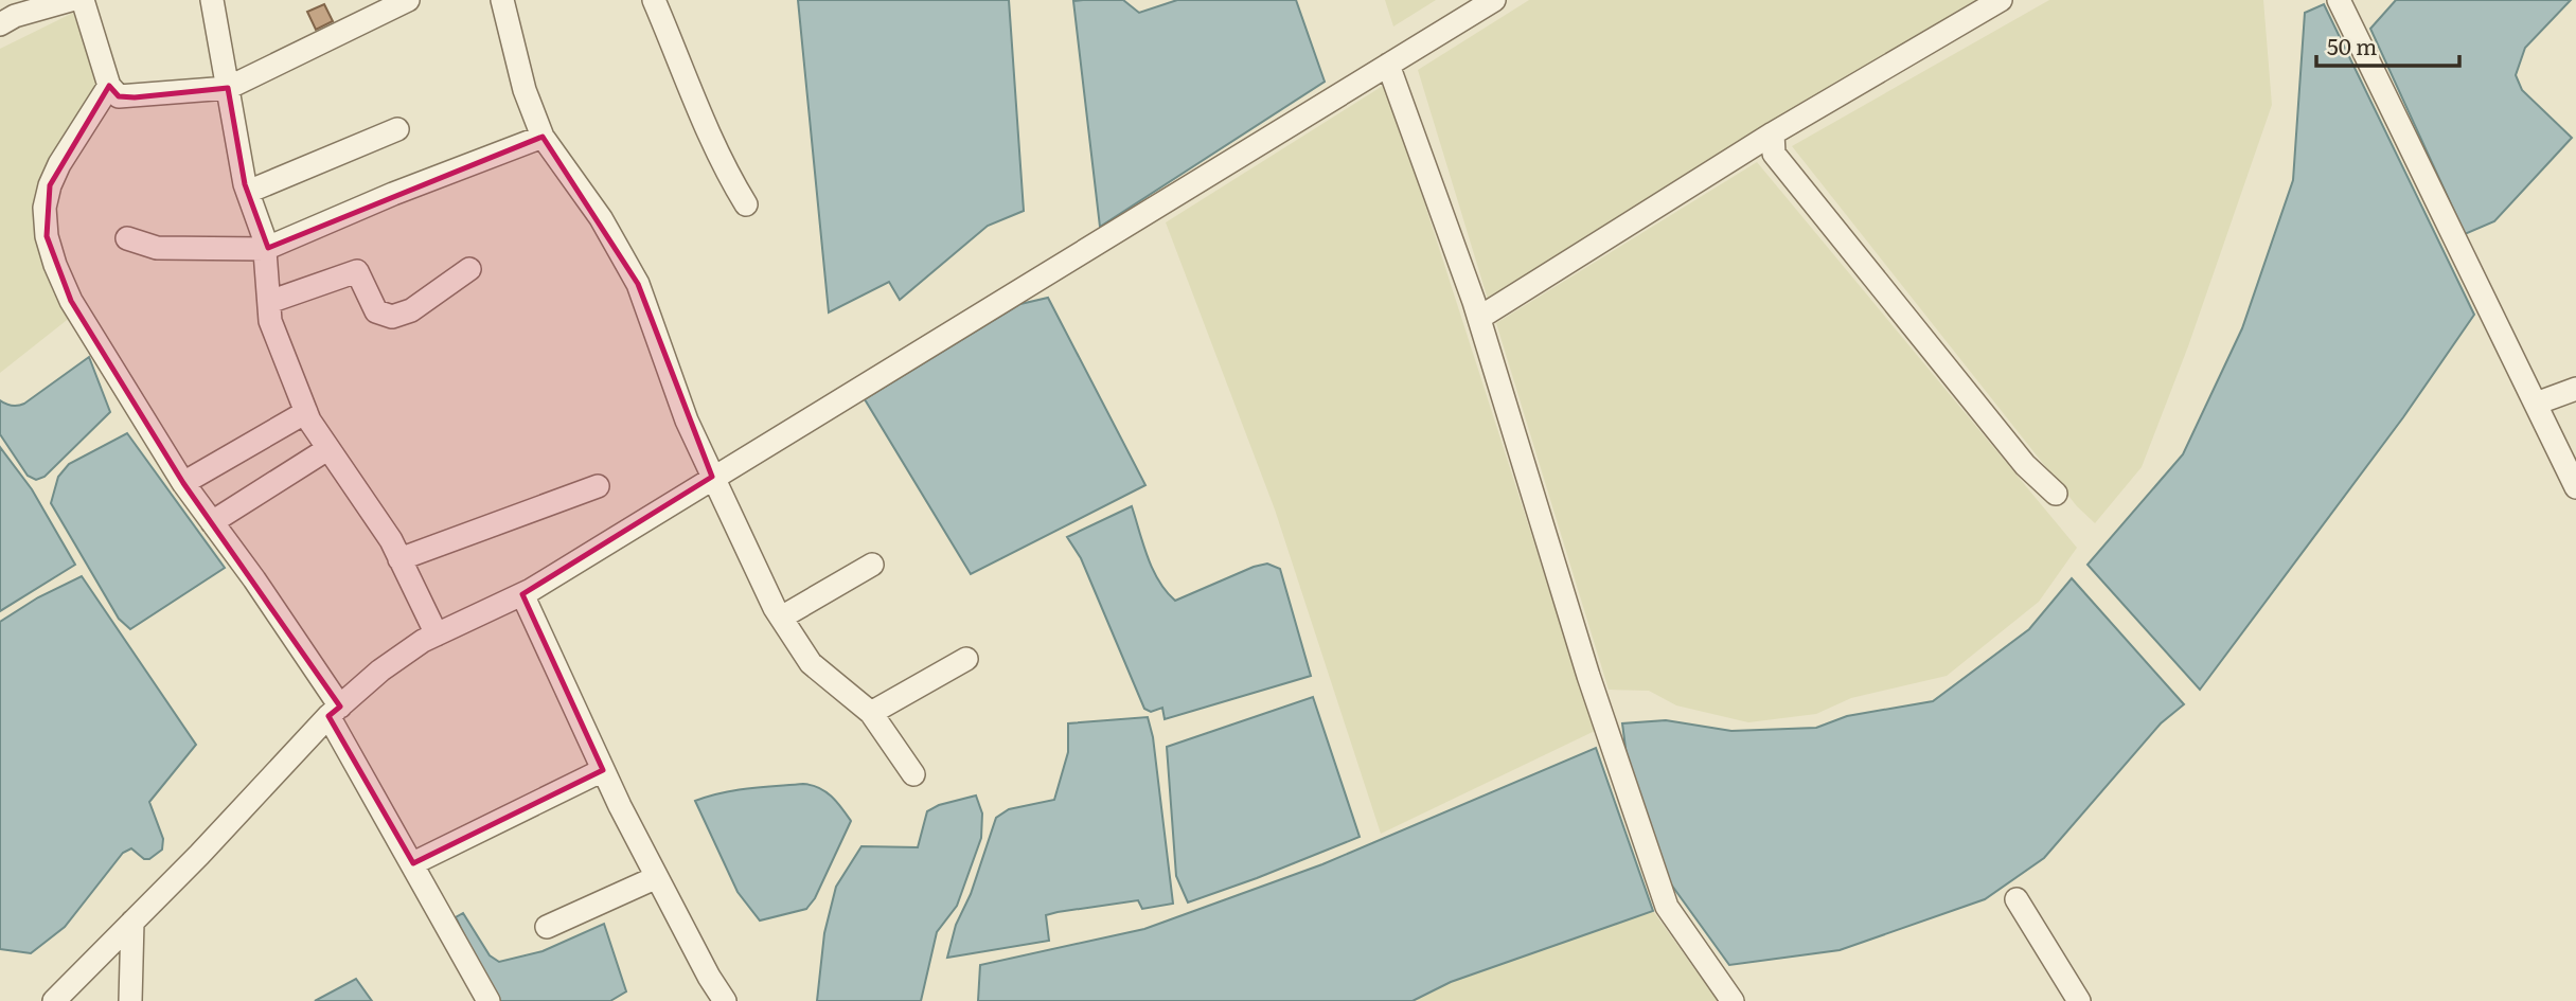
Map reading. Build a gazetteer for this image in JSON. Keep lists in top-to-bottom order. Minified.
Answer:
{"scale_bar":"50 m"}
